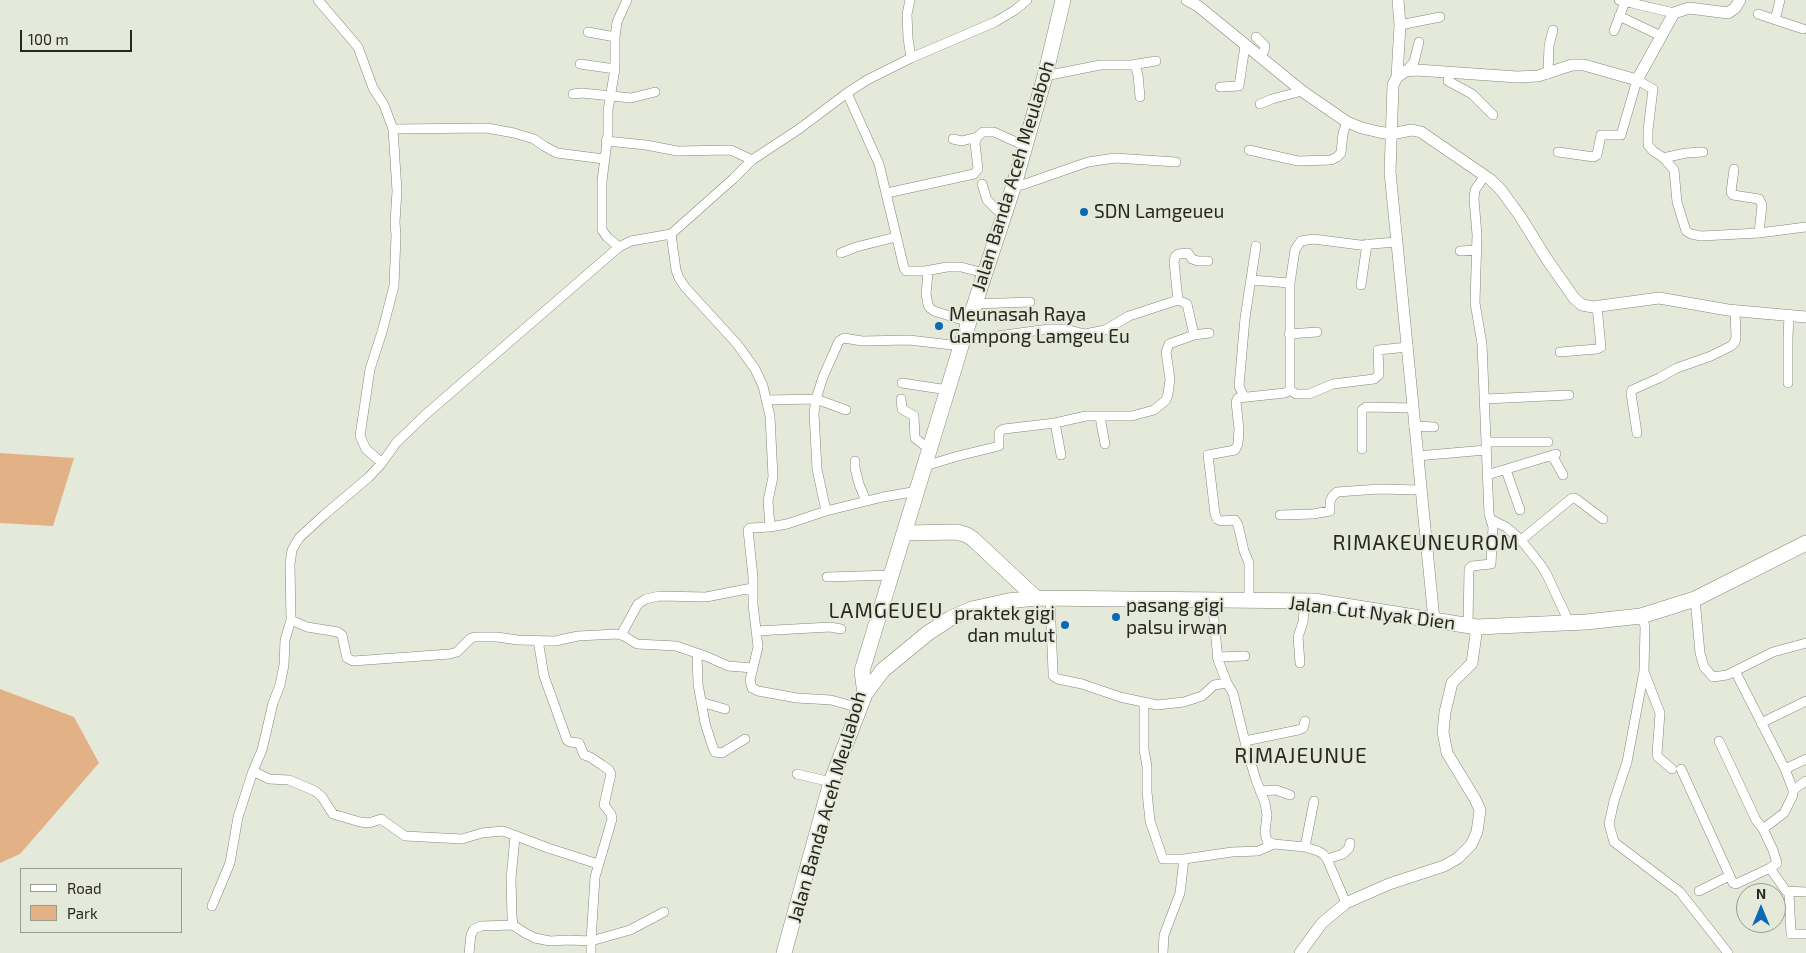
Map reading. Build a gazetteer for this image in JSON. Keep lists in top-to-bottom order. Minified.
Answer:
{"streets":{"highway":["Jalan Banda Aceh Meulaboh","Jalan Cut Nyak Dien"]},"crossings":[["Jalan Banda Aceh Meulaboh","Jalan Cut Nyak Dien"]],"districts":["RIMAKEUNEUROM","LAMGEUEU","RIMAJEUNUE"],"places":["SDN Lamgeueu","Meunasah Raya Gampong Lamgeu Eu","pasang gigi palsu irwan","praktek gigi dan mulut"],"legend":["Road","Park"],"scale_bar":"100 m","north":"top"}
